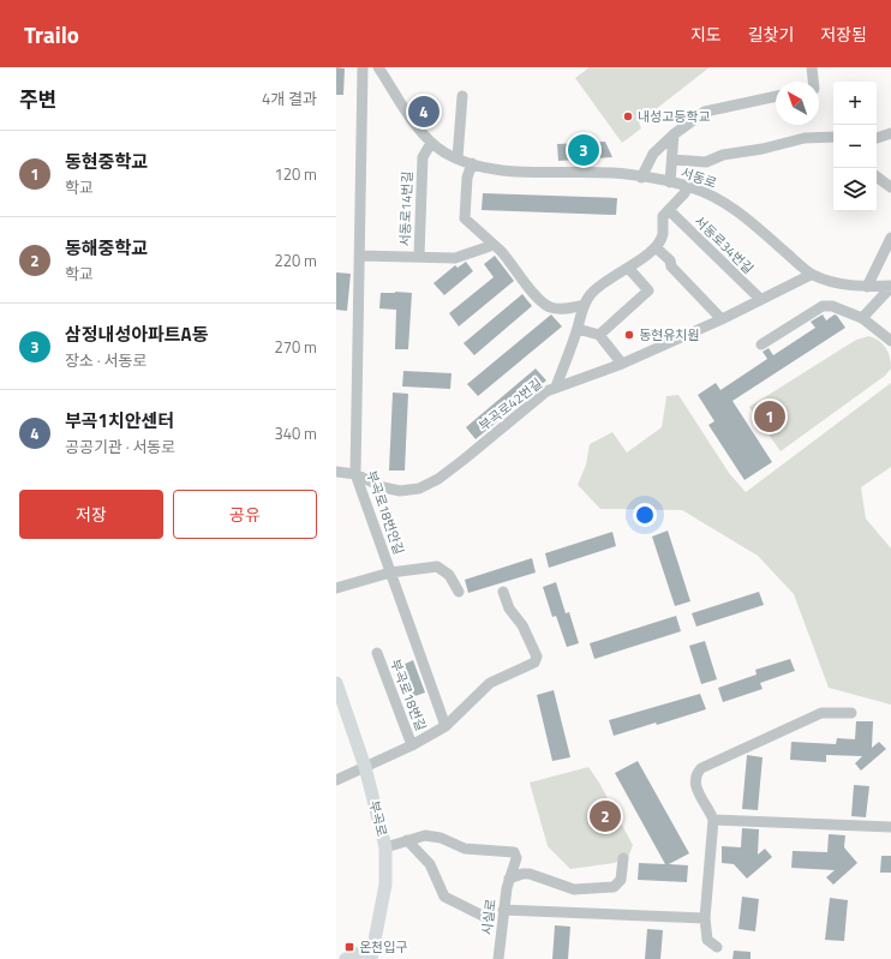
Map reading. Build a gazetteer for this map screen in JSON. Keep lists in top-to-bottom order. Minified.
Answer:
{"streets":{"main road":["부곡로"],"street":["서동로","서동로14번길","서동로34번길","부곡로42번길","부곡로18번안길","부곡로18번길","시실로"]},"crossings":[["서동로","서동로14번길"],["서동로","부곡로42번길"],["서동로34번길","부곡로42번길"],["부곡로42번길","부곡로18번안길"],["부곡로18번안길","부곡로18번길"],["부곡로18번길","부곡로"]],"places":{"other":["내성고등학교","동현유치원"],"transit":["온천입구"]},"north":"top left","page":{"header":"Trailo","nav":["지도","길찾기","저장됨"],"heading":["주변","4개 결과"],"map_buttons":["+","−"],"pins":["4","3","1","2"],"list":[{"mark":"1","name":"동현중학교","note":"학교","value":"120 m"},{"mark":"2","name":"동해중학교","note":"학교","value":"220 m"},{"mark":"3","name":"삼정내성아파트A동","note":"장소 · 서동로","value":"270 m"},{"mark":"4","name":"부곡1치안센터","note":"공공기관 · 서동로","value":"340 m"}],"buttons":["저장","공유"]}}
